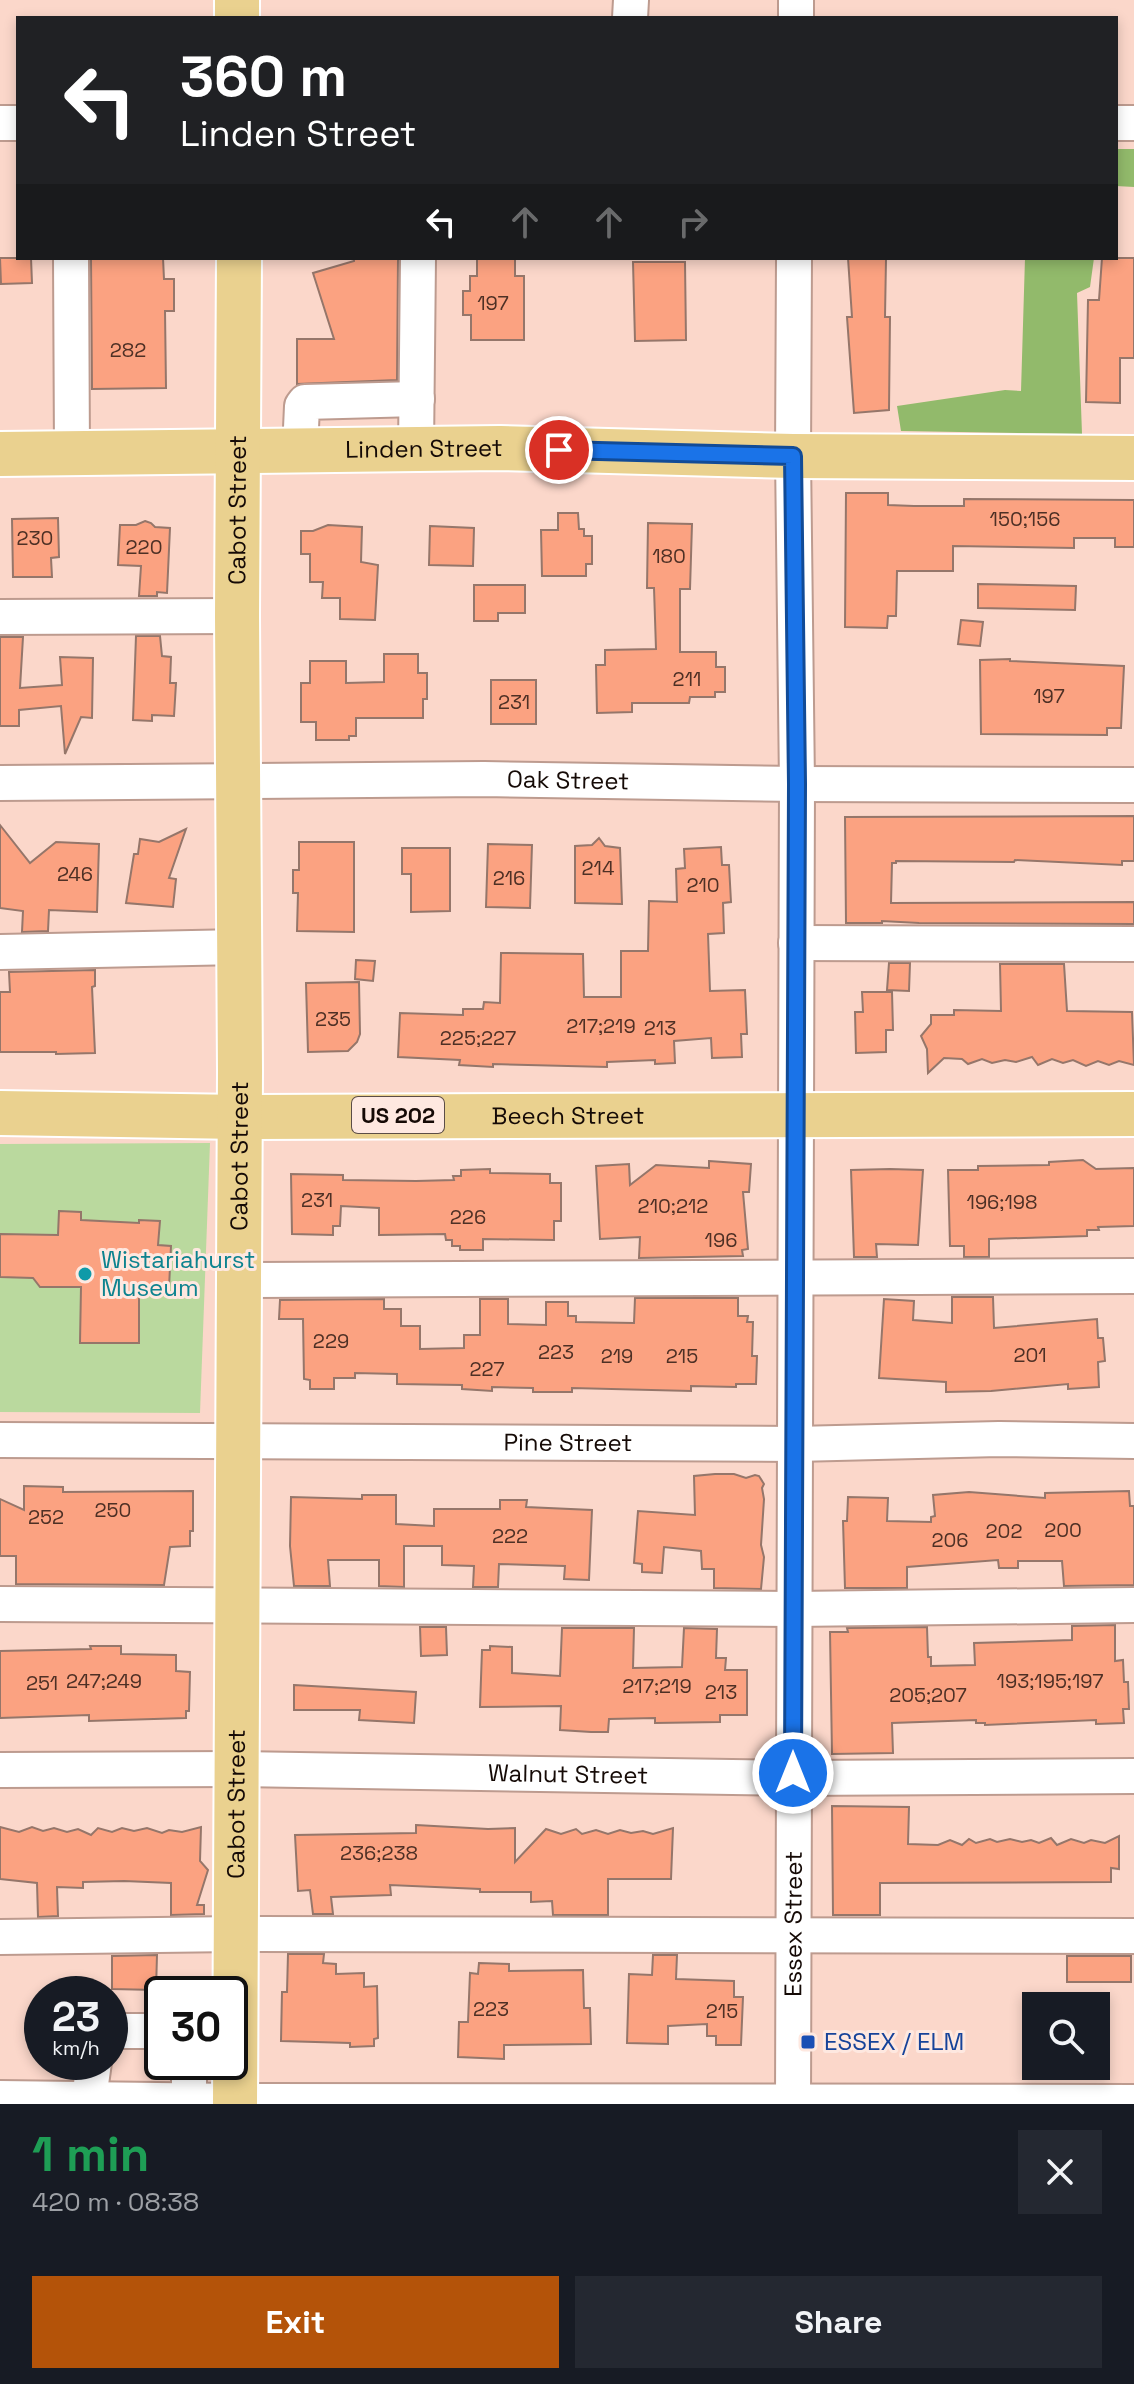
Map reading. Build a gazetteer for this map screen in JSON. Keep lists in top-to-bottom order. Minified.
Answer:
{"streets":{"main road":["Linden Street","Cabot Street","US 202","Beech Street"],"street":["Oak Street","Pine Street","Walnut Street","Essex Street"]},"crossings":[["Linden Street","Cabot Street"],["Linden Street","Essex Street"],["Cabot Street","Oak Street"],["Cabot Street","Beech Street"],["Cabot Street","Pine Street"],["Cabot Street","Walnut Street"],["Oak Street","Essex Street"],["Beech Street","Essex Street"],["Pine Street","Essex Street"],["Walnut Street","Essex Street"]],"places":{"other":["Wistariahurst Museum"],"transit":["ESSEX / ELM"]},"house_numbers":["197","282","150;156","230","220","180","211","197","231","214","246","216","210","235","217;219","213","225;227","231","196;198","210;212","226","196","229","223","201","219","215","227","250","252","200","202","222","206","247;249","193;195;197","251","217;219","213","205;207","236;238","223","215"],"page":{"turn":["360 m","Linden Street"],"speed":"23 km/h","limit":"30","heading":["1 min","420 m · 08:38"],"buttons":["Exit","Share"]}}
